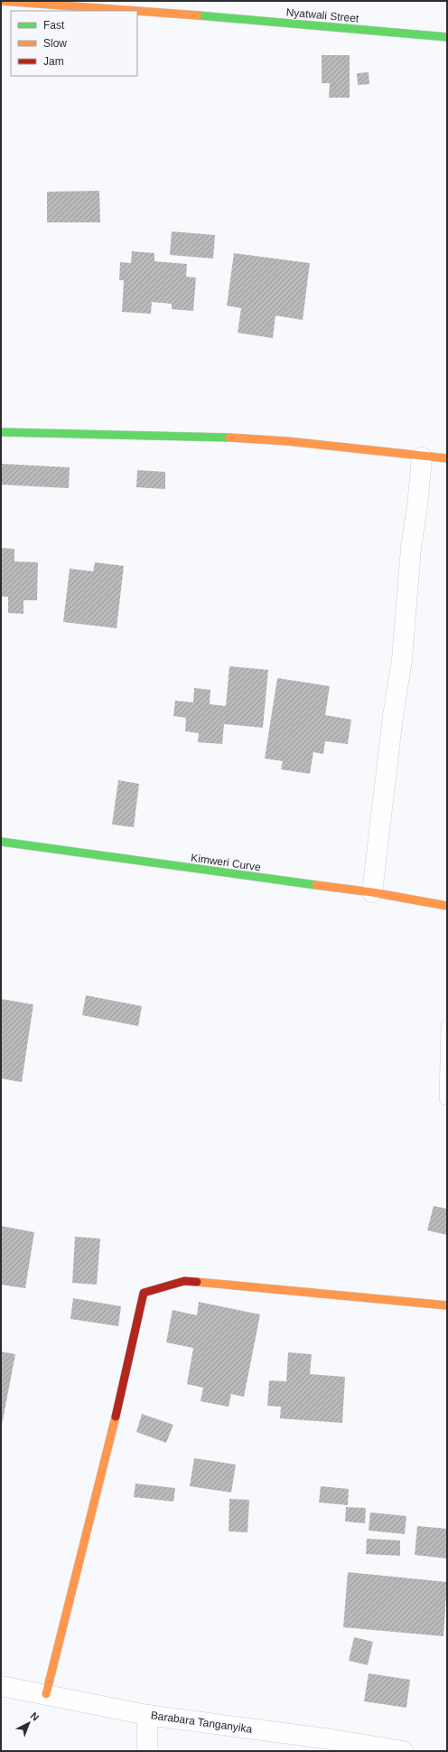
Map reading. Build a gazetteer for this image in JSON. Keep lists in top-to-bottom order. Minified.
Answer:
{"streets":{"street":["Nyatwali Street","Kimweri Curve","Barabara Tanganyika"]},"legend":["Fast","Slow","Jam"],"north":"top right"}
